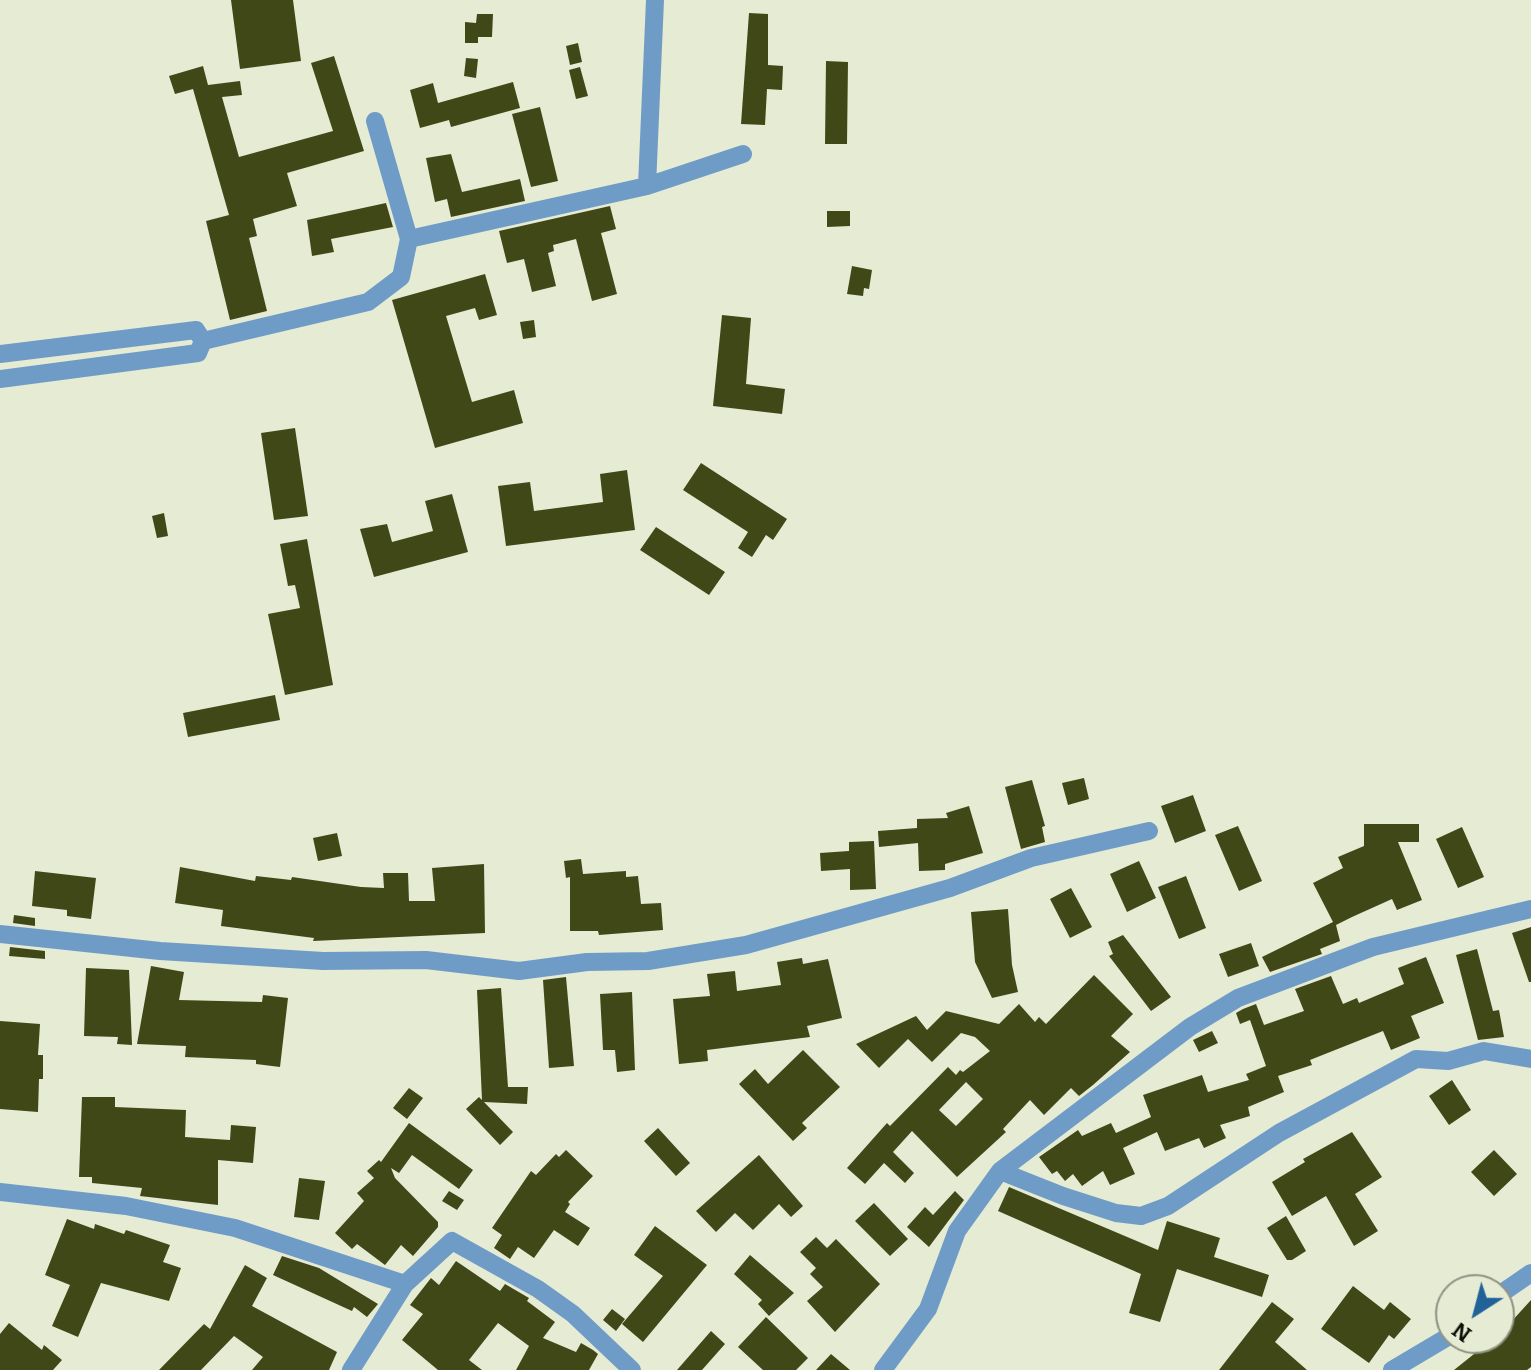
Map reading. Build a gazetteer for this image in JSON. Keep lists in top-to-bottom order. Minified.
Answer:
{"north":"bottom left"}
